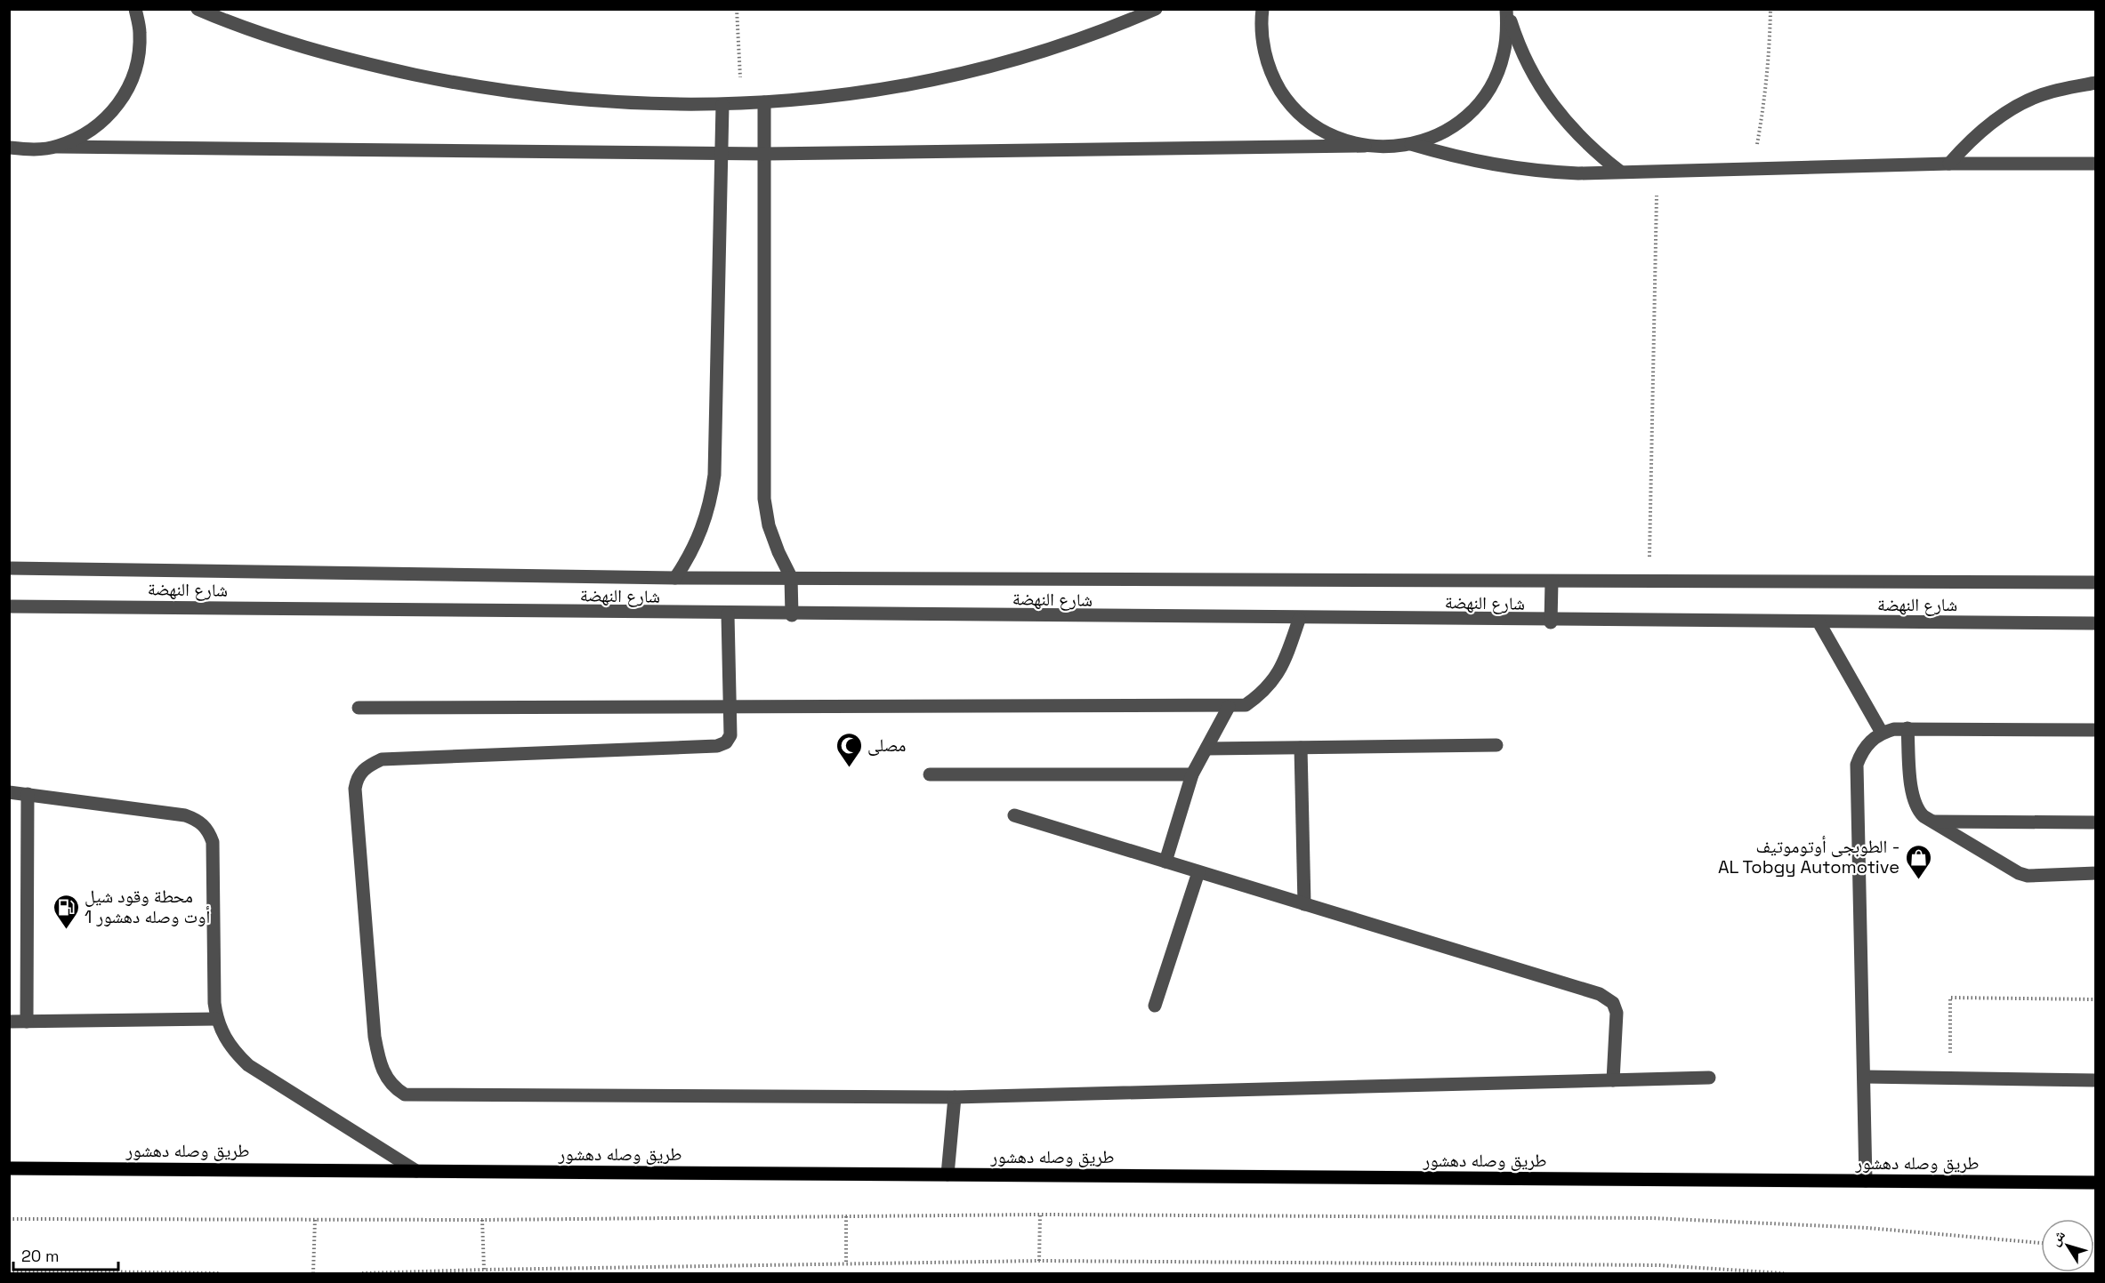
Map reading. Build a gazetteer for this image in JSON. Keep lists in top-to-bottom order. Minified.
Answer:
{"streets":{"main road":["طريق وصله دهشور"],"street":["شارع النهضة"]},"places":{"mosque":["مصلى"],"shop":["الطوبجى أوتوموتيف - AL Tobgy Automotive"],"fuel station":["محطة وقود شيل أوت وصله دهشور 1"]},"scale_bar":"20 m","north":"top left"}
